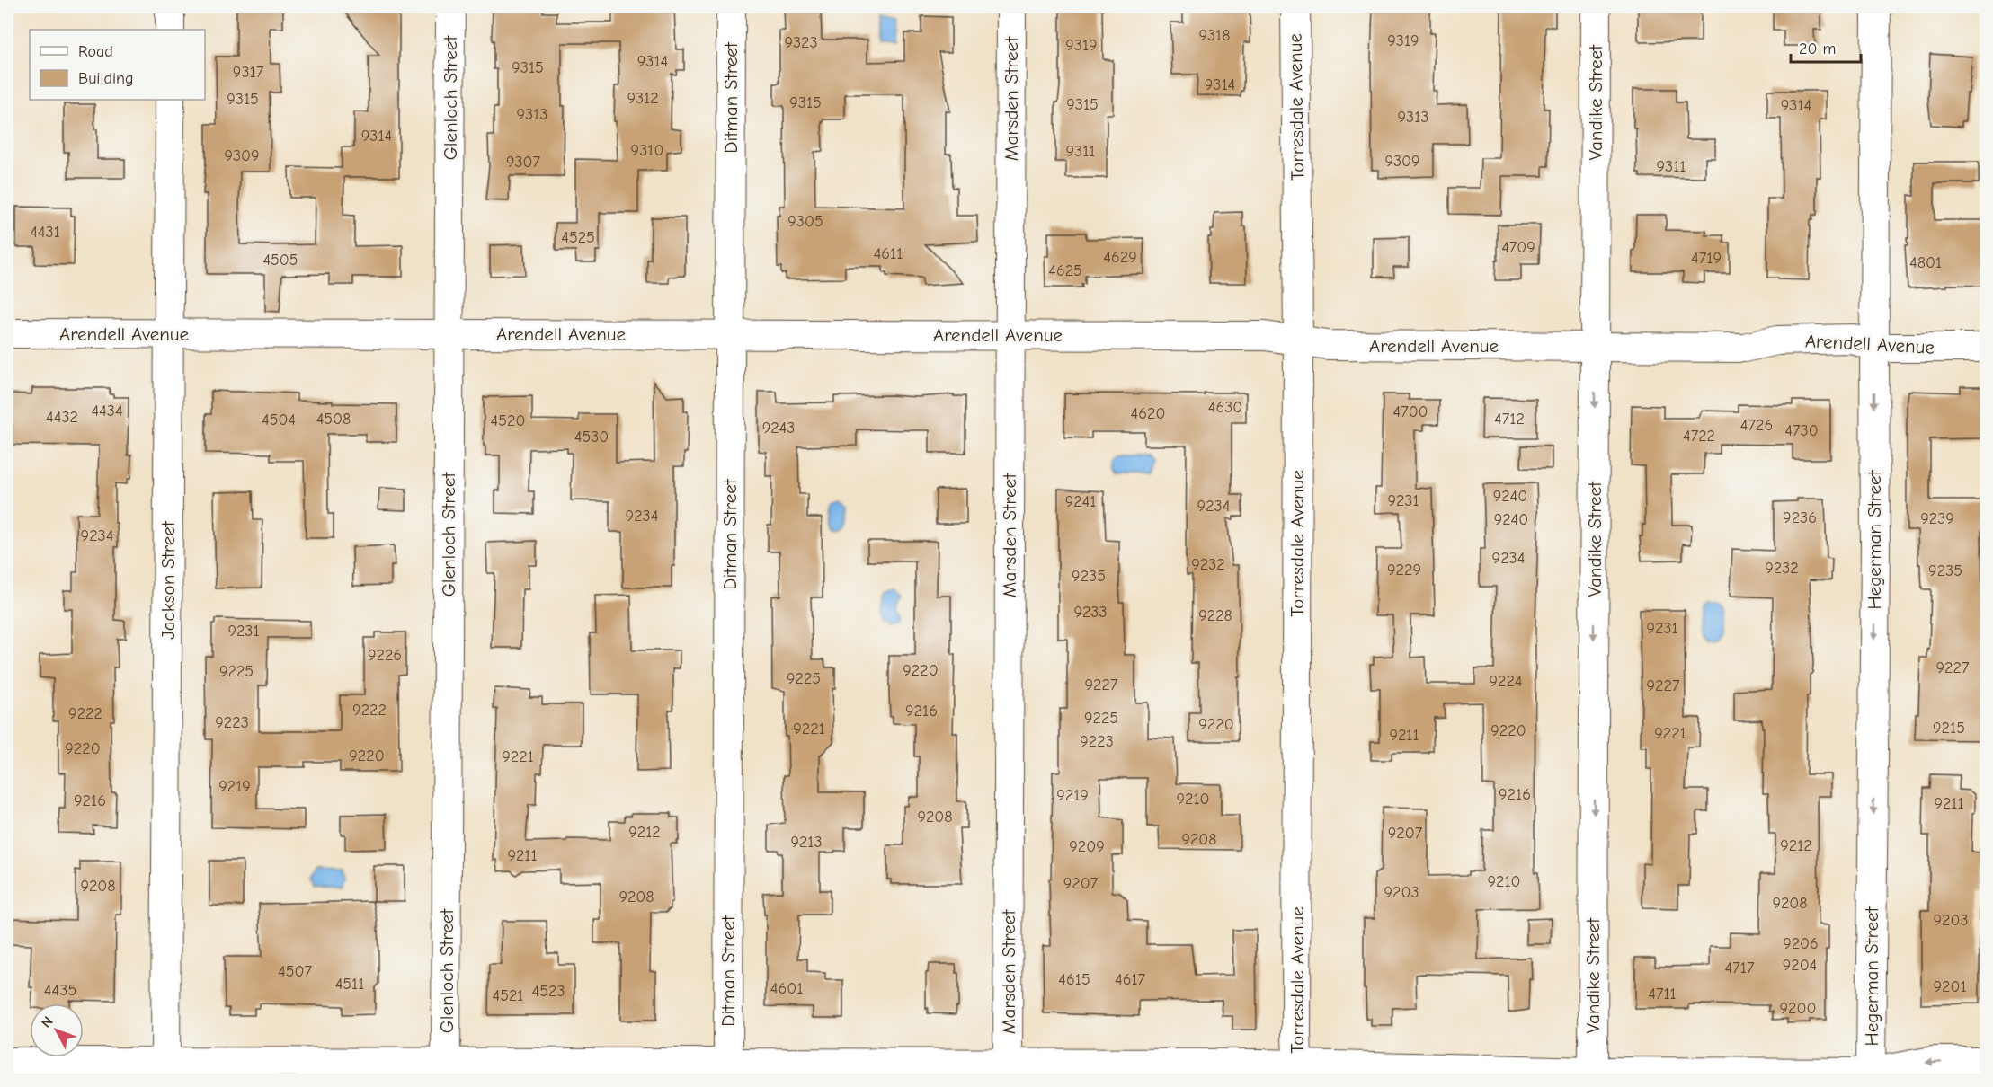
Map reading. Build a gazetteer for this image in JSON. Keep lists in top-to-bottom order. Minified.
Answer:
{"streets":{"street":["Glenloch Street","Ditman Street","Marsden Street","Vandike Street","Torresdale Avenue","Arendell Avenue","Hegerman Street","Jackson Street"]},"crossings":[["Glenloch Street","Arendell Avenue"],["Ditman Street","Arendell Avenue"],["Marsden Street","Arendell Avenue"],["Vandike Street","Arendell Avenue"],["Torresdale Avenue","Arendell Avenue"],["Arendell Avenue","Hegerman Street"],["Arendell Avenue","Jackson Street"]],"one_way":["Vandike Street","Hegerman Street"],"house_numbers":["9318","9319","9323","9319","9314","9315","9317","9314","9312","9315","9315","9315","9314","9313","9313","9314","9310","9311","9309","9309","9307","9311","9305","4431","4525","4709","4611","4629","4719","4505","4801","4625","4630","4434","4700","4620","4432","4508","4712","4504","4520","4726","9243","4730","4722","4530","9240","9231","9241","9234","9234","9236","9239","9240","9234","9234","9232","9232","9229","9235","9235","9233","9228","9231","9231","9226","9227","9220","9225","9225","9224","9227","9227","9222","9216","9222","9225","9223","9220","9215","9221","9220","9221","9211","9223","9220","9220","9221","9219","9216","9219","9210","9216","9211","9208","9212","9207","9208","9213","9212","9209","9211","9210","9207","9208","9203","9208","9208","9203","9206","9204","4717","4507","4615","4617","4511","9201","4601","4435","4523","4711","4521","9200"],"legend":["Road","Building"],"scale_bar":"20 m","north":"top left"}
